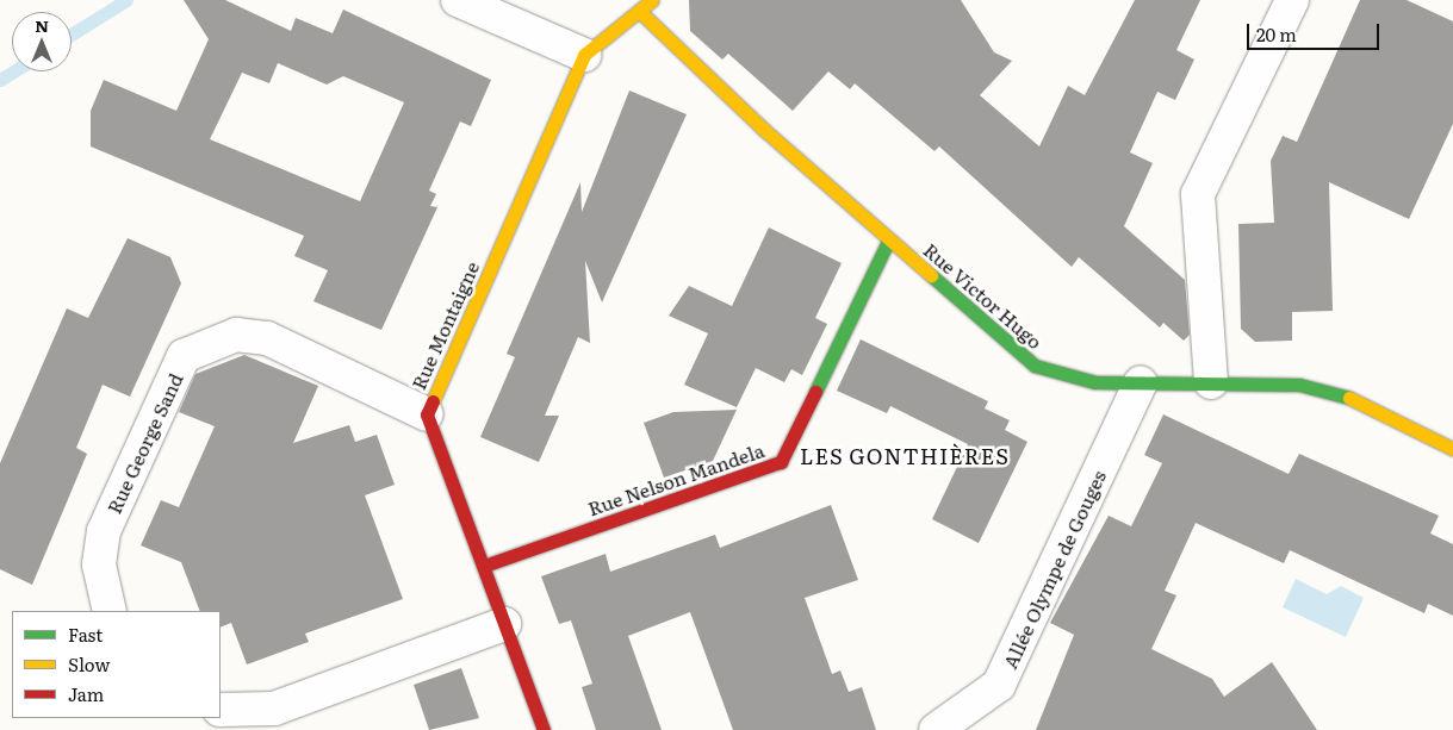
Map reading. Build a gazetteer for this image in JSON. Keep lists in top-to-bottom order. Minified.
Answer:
{"streets":{"street":["Rue Victor Hugo","Rue Montaigne","Rue George Sand","Rue Nelson Mandela","Allée Olympe de Gouges"]},"crossings":[["Rue Victor Hugo","Rue Montaigne"],["Rue Victor Hugo","Rue Nelson Mandela"],["Rue Victor Hugo","Allée Olympe de Gouges"],["Rue Montaigne","Rue George Sand"],["Rue Montaigne","Rue Nelson Mandela"]],"districts":["LES GONTHIÈRES"],"legend":["Fast","Slow","Jam"],"scale_bar":"20 m","north":"top"}
